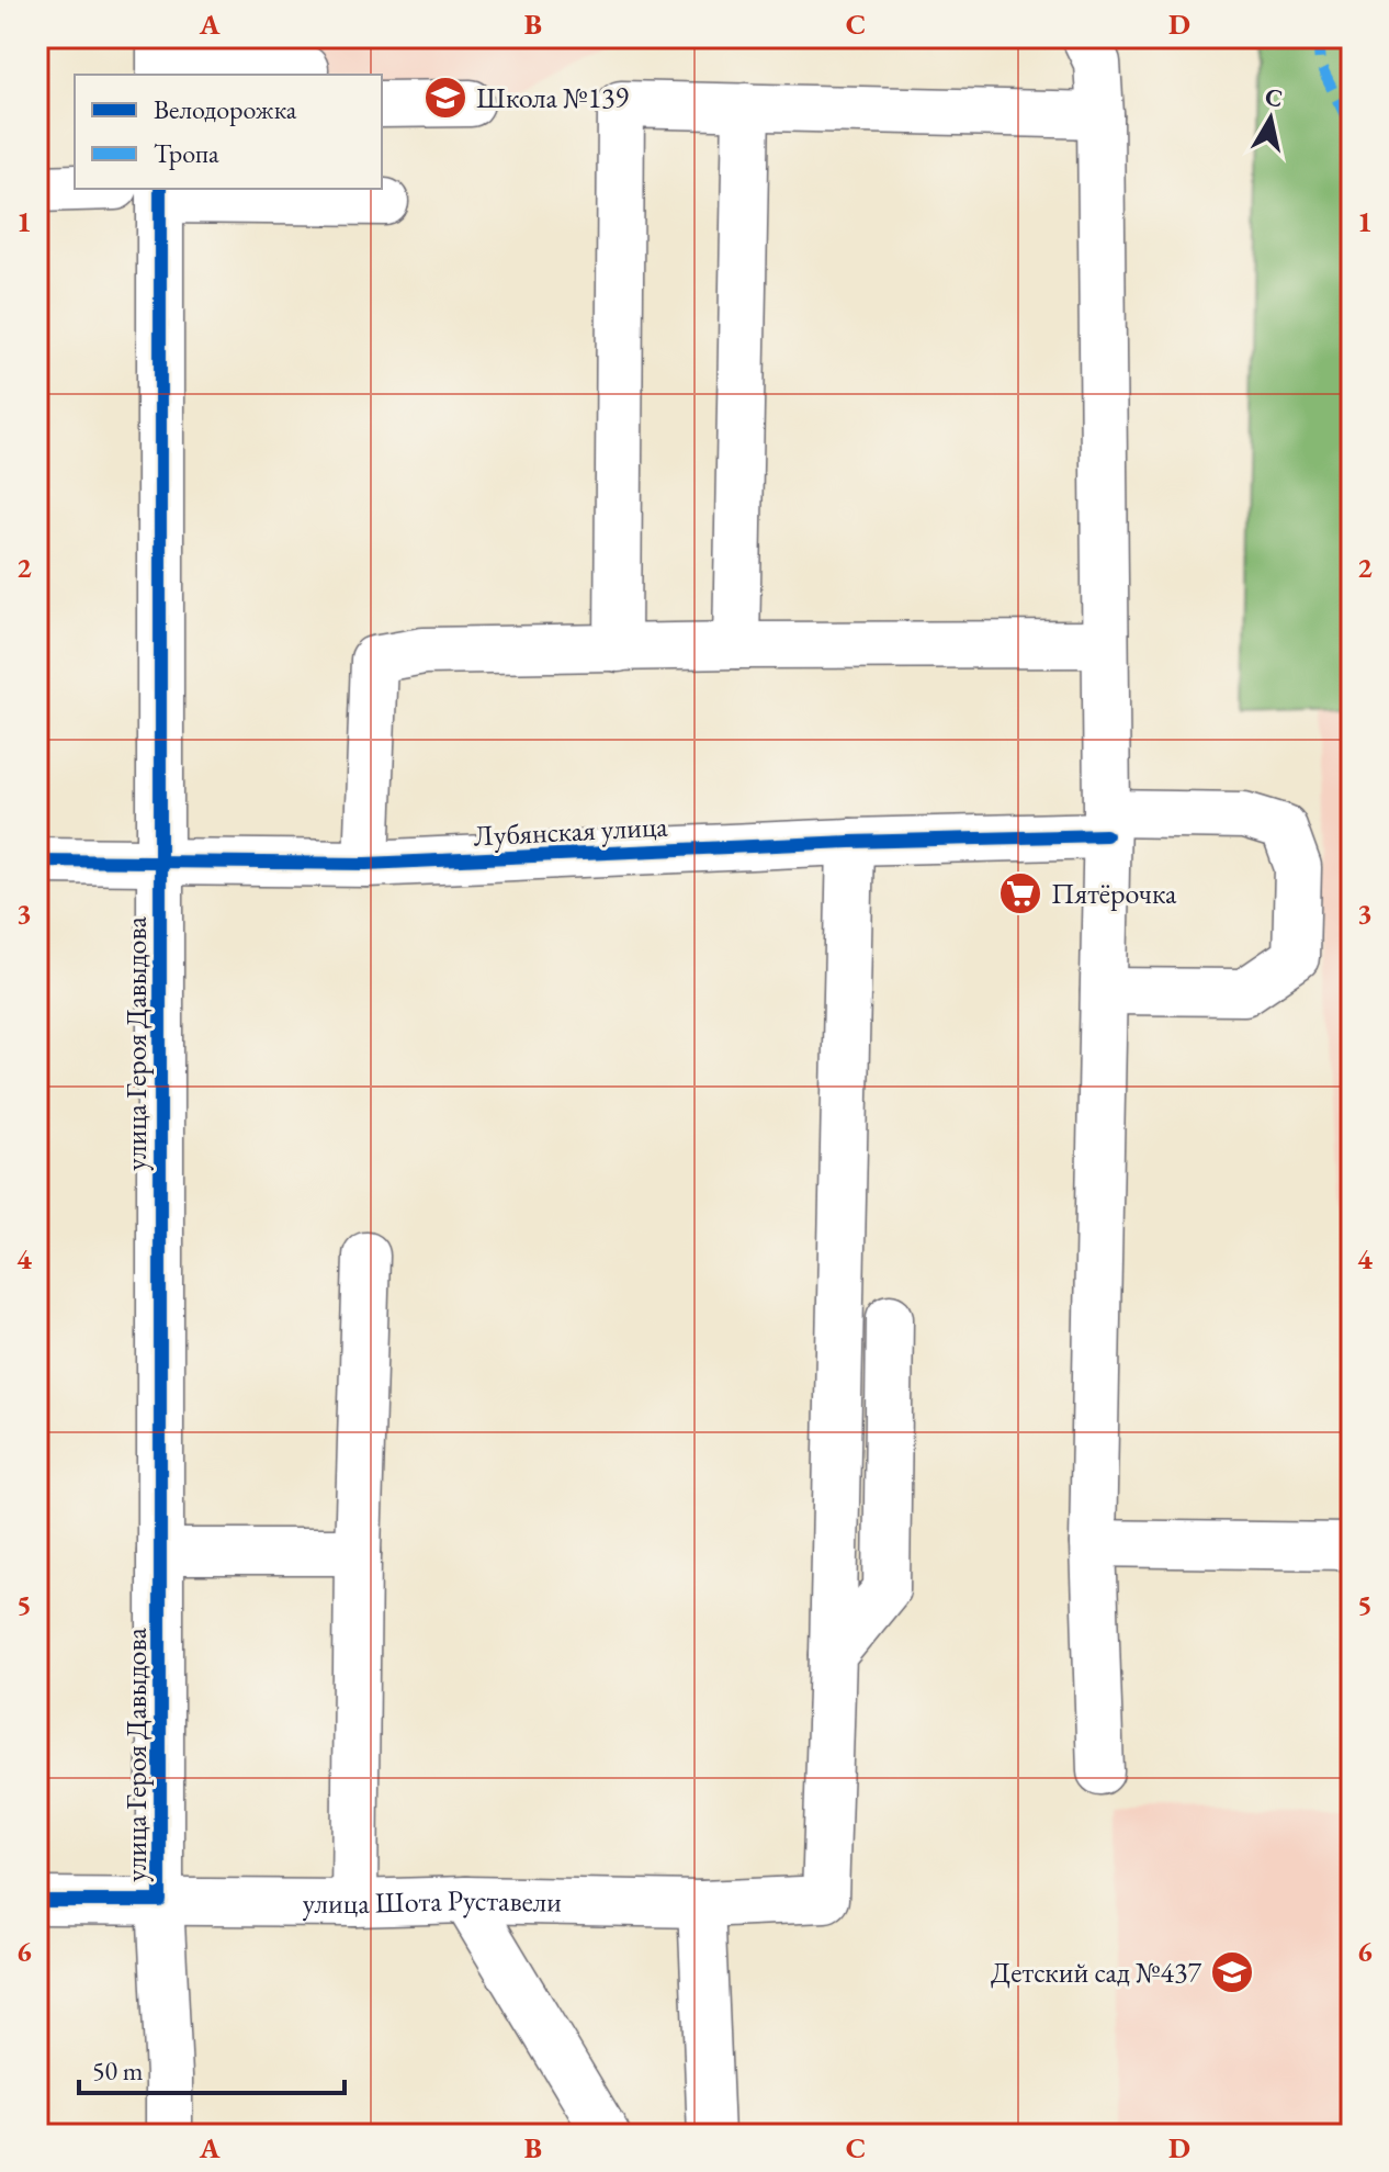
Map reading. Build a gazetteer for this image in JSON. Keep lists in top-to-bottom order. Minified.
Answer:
{"streets":{"street":["Лубянская улица","улица Героя Давыдова","улица Шота Руставели"]},"crossings":[["Лубянская улица","улица Героя Давыдова"],["улица Героя Давыдова","улица Шота Руставели"]],"places":{"school or university":["Школа №139","Детский сад №437"],"supermarket":["Пятёрочка"]},"legend":["Велодорожка","Тропа"],"scale_bar":"50 m","north":"top","grid":{"columns":["A","B","C","D"],"rows":["1","2","3","4","5","6"]}}
